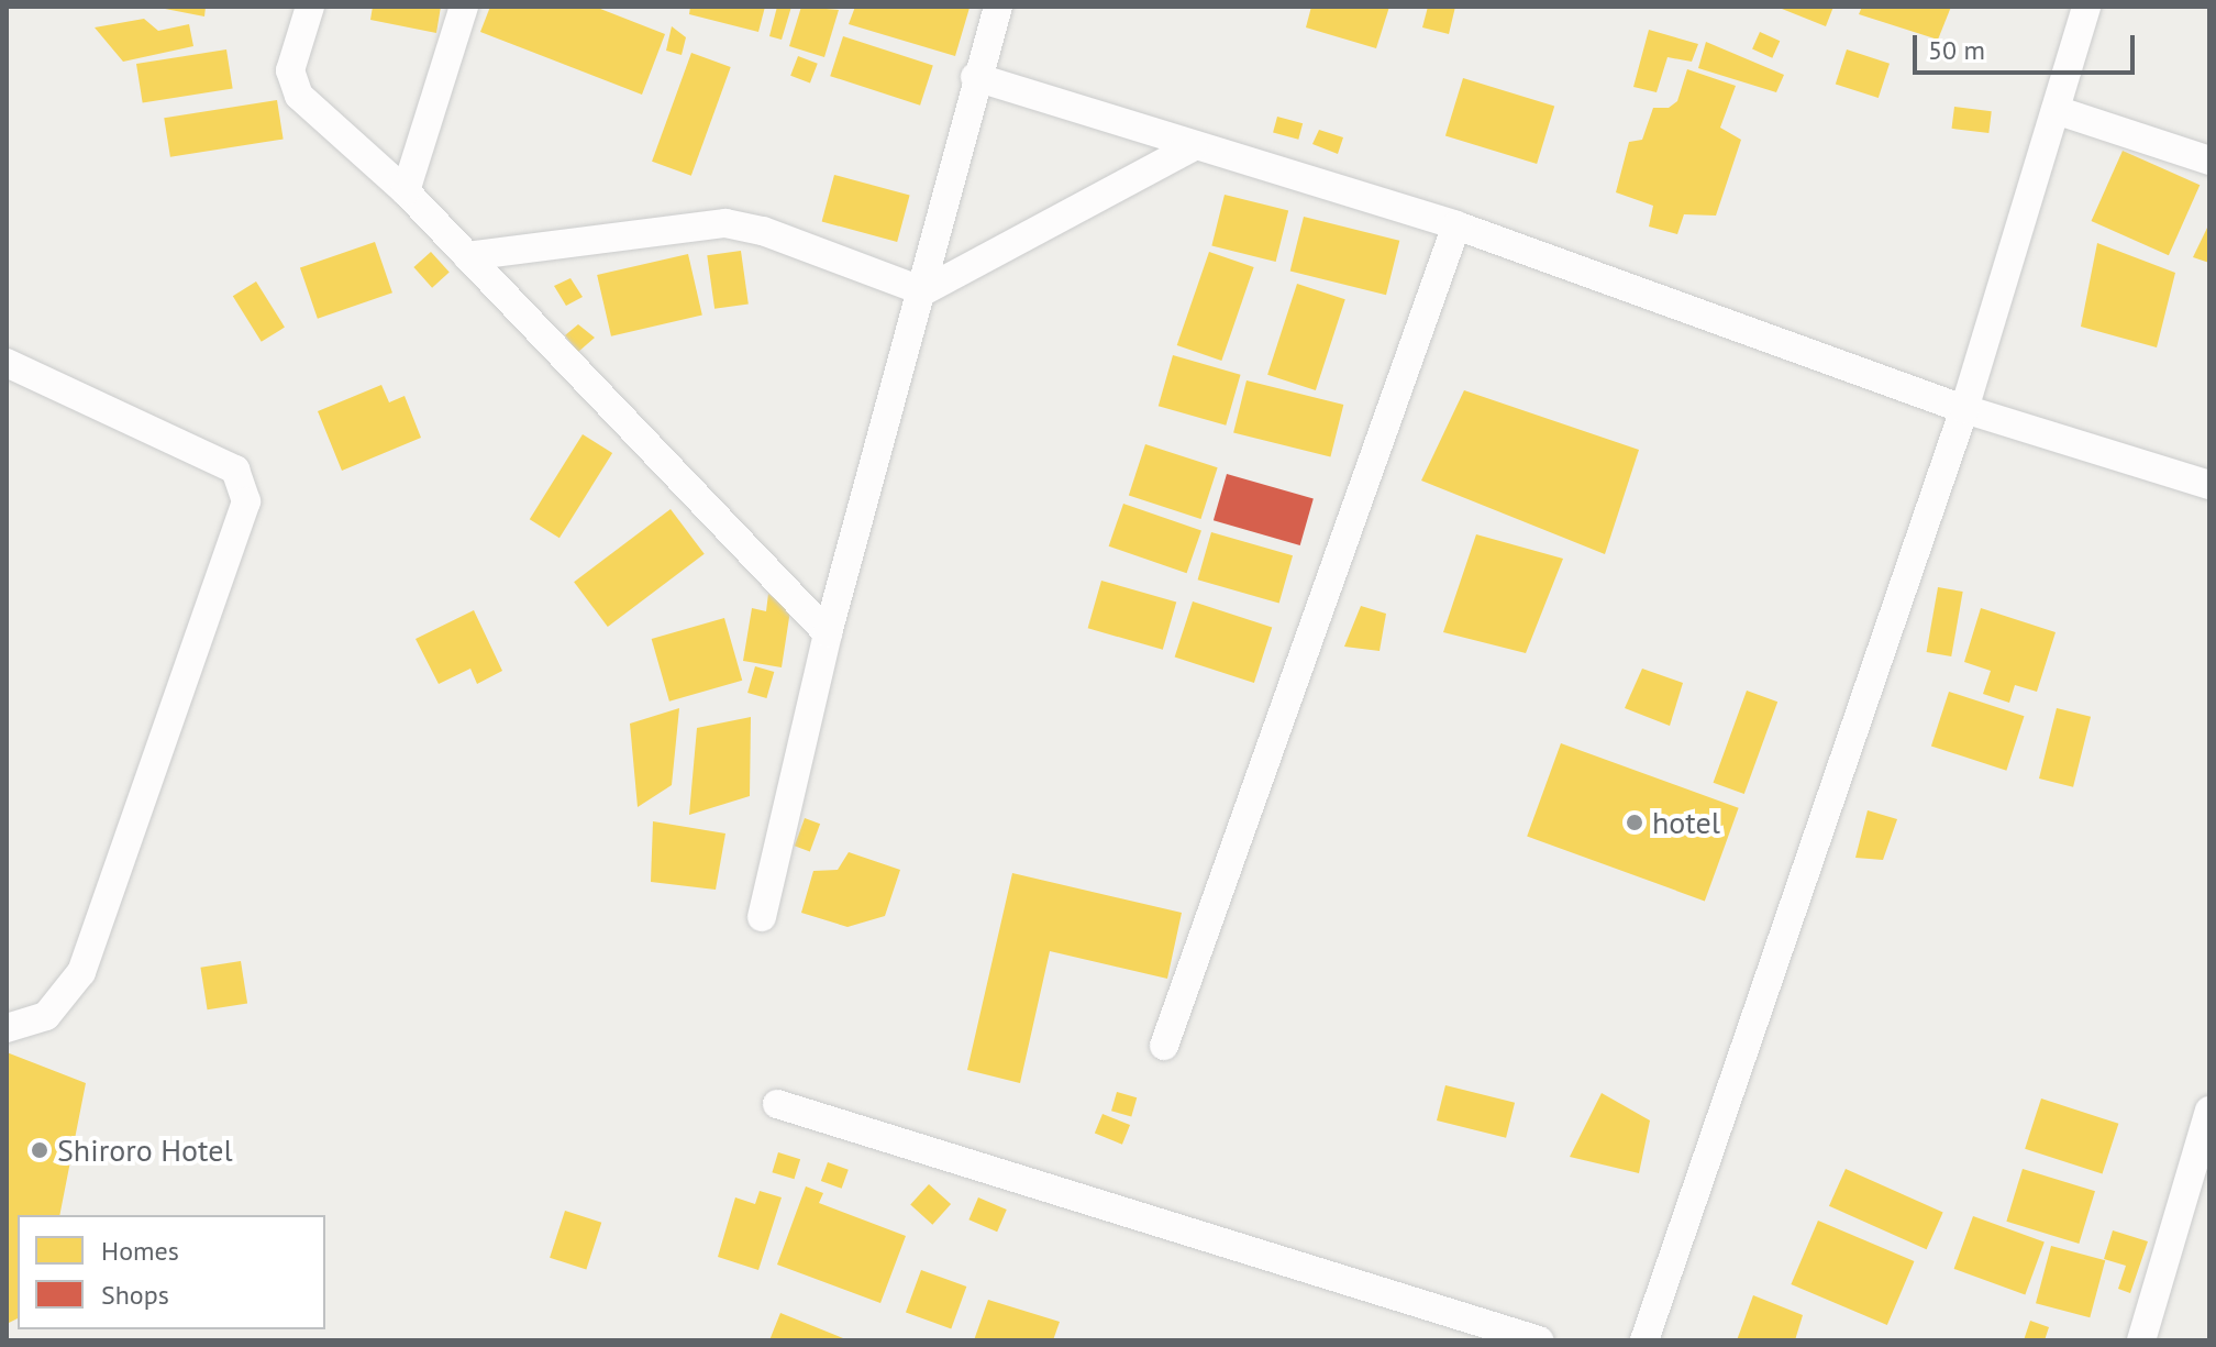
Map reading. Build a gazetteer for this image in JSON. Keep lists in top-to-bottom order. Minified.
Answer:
{"places":["hotel","Shiroro Hotel"],"legend":["Homes","Shops"],"scale_bar":"50 m"}
